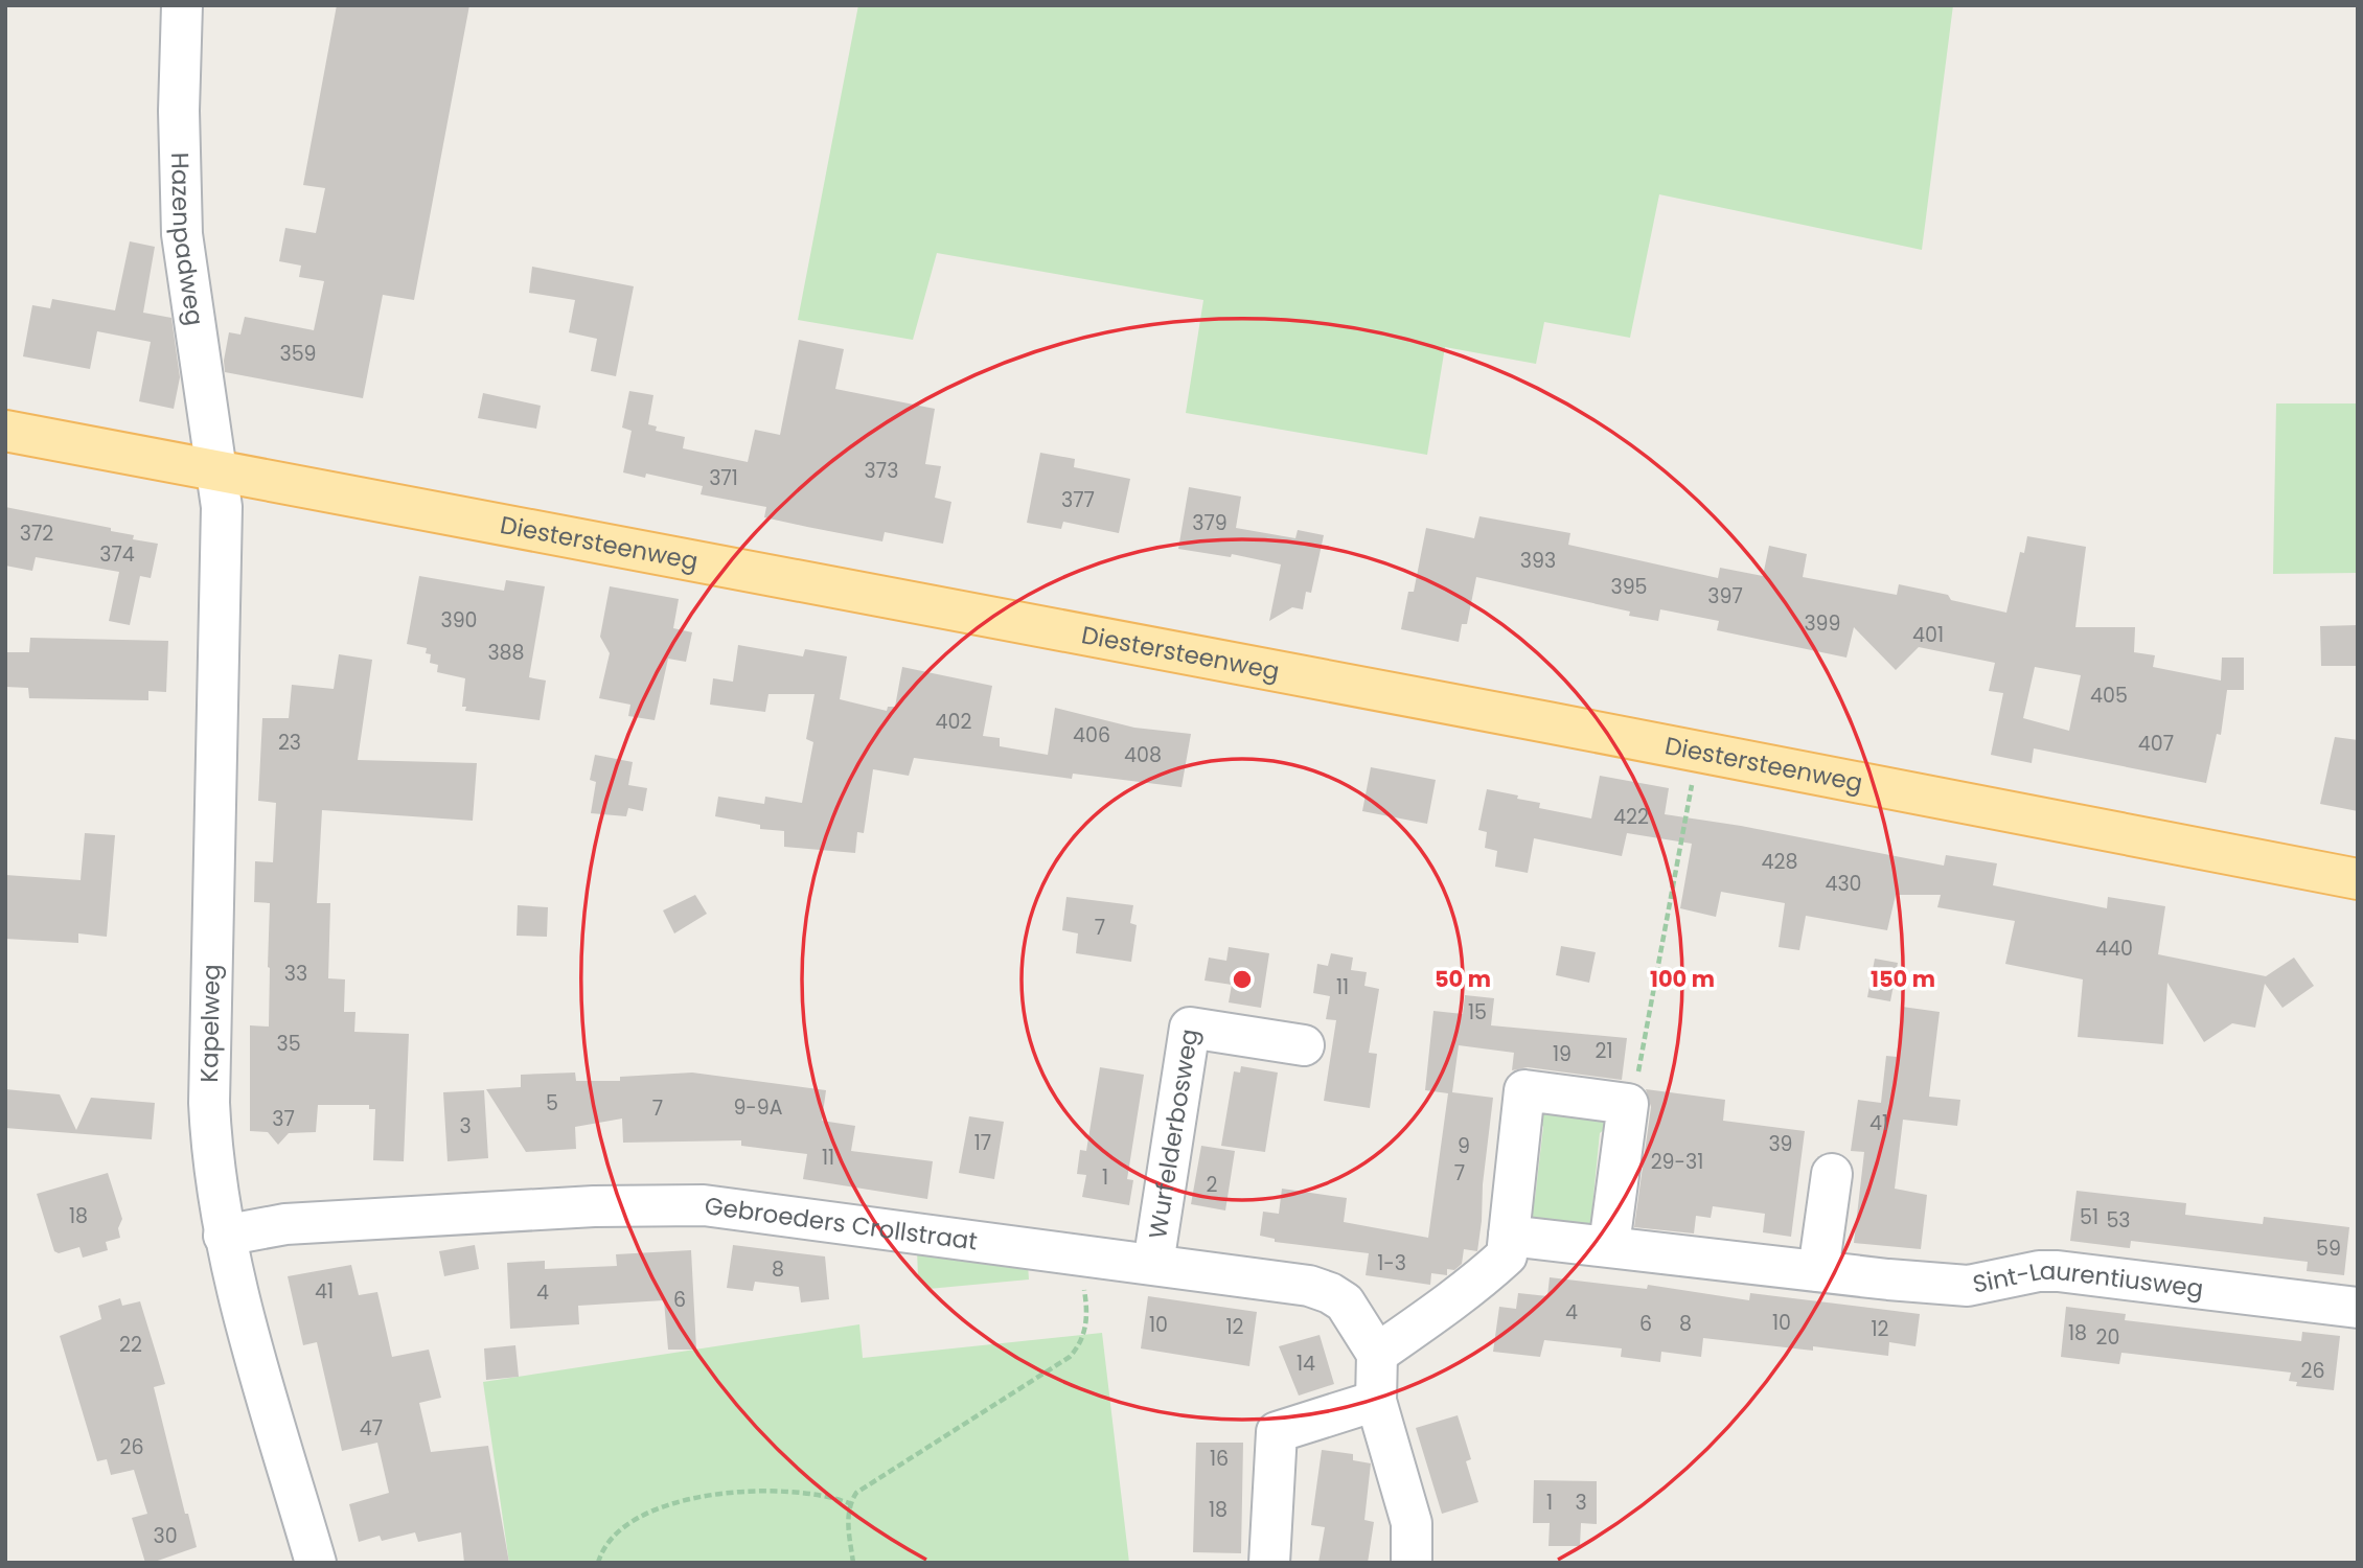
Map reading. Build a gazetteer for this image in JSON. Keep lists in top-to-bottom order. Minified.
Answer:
{"streets":{"main road":["Diestersteenweg"],"street":["Hazenpadweg","Kapelweg","Wurfelderbosweg","Gebroeders Crollstraat","Sint-Laurentiusweg"]},"crossings":[["Hazenpadweg","Diestersteenweg"],["Hazenpadweg","Kapelweg"],["Diestersteenweg","Kapelweg"],["Kapelweg","Gebroeders Crollstraat"],["Wurfelderbosweg","Gebroeders Crollstraat"]],"house_numbers":["359","373","371","377","379","372","374","393","395","397","390","399","401","388","405","402","406","23","407","408","422","428","430","7","440","33","11","15","35","21","19","5","9-9A","7","37","41","3","17","39","9","11","29-31","7","1","2","18","51","53","59","1-3","8","41","4","6","4","10","6","8","10","12","12","18","20","22","14","26","47","26","16","1","3","18","30"],"rings":["50 m","100 m","150 m"]}
